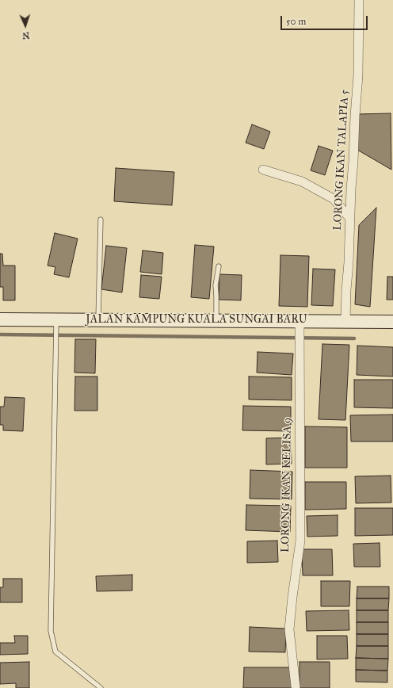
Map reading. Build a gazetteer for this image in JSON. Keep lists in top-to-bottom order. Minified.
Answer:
{"streets":{"street":["LORONG IKAN TALAPIA 5","JALAN KAMPUNG KUALA SUNGAI BARU","LORONG IKAN KELISA 9"]},"crossings":[["LORONG IKAN TALAPIA 5","JALAN KAMPUNG KUALA SUNGAI BARU"],["JALAN KAMPUNG KUALA SUNGAI BARU","LORONG IKAN KELISA 9"]],"scale_bar":"50 m","north":"bottom"}
